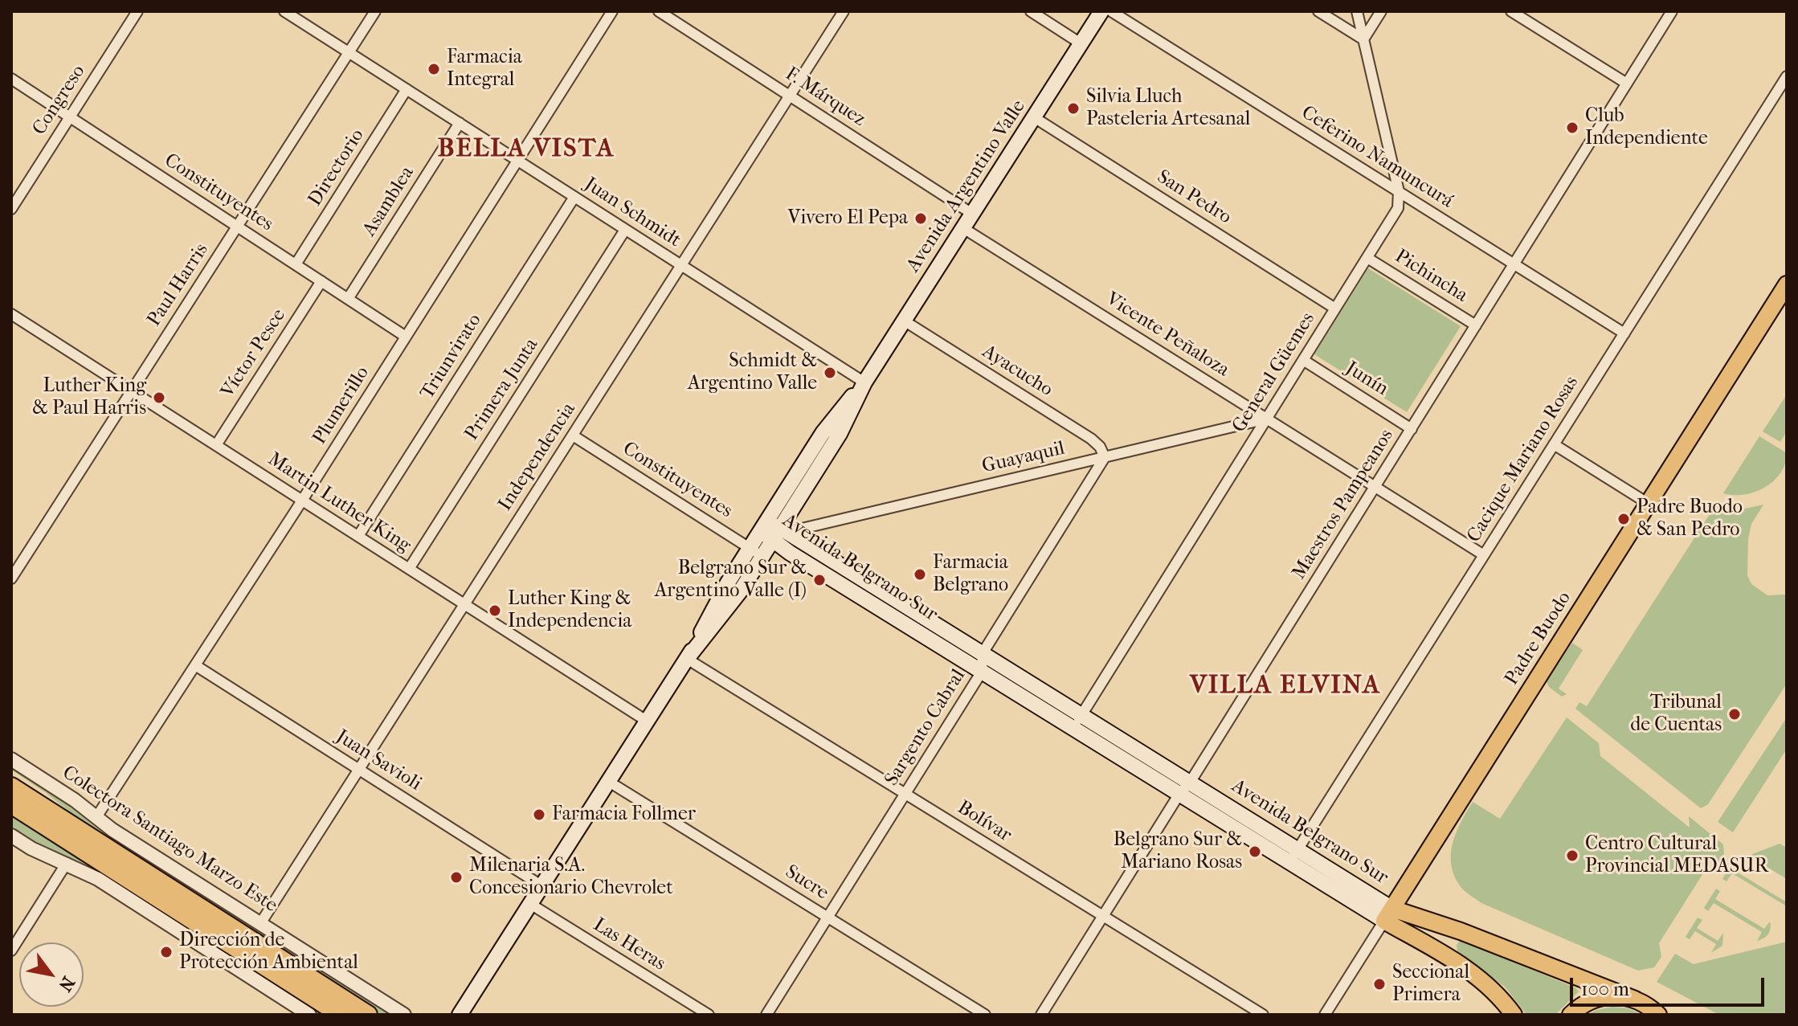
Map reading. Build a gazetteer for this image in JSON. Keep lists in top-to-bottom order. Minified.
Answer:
{"streets":{"main road":["Avenida Argentino Valle","Avenida Belgrano Sur","Padre Buodo"],"street":["F. Márquez","Congreso","Ceferino Namuncurá","Directorio","Constituyentes","San Pedro","Asamblea","Juan Schmidt","Pichincha","Paul Harris","Vicente Peñaloza","Víctor Pesce","Triunvirato","Ayacucho","General Güemes","Junín","Primera Junta","Plumerillo","Independencia","Guayaquil","Cacique Mariano Rosas","Martin Luther King","Maestros Pampeanos","Sargento Cabral","Juan Savioli","Bolívar","Colectora Santiago Marzo Este","Sucre","Las Heras"]},"crossings":[["F. Márquez","Avenida Argentino Valle"],["F. Márquez","Independencia"],["Congreso","Constituyentes"],["Ceferino Namuncurá","General Güemes"],["Ceferino Namuncurá","Cacique Mariano Rosas"],["Ceferino Namuncurá","Maestros Pampeanos"],["Directorio","Constituyentes"],["Directorio","Juan Schmidt"],["Avenida Argentino Valle","Constituyentes"],["Avenida Argentino Valle","San Pedro"],["Avenida Argentino Valle","Juan Schmidt"],["Avenida Argentino Valle","Vicente Peñaloza"],["Avenida Argentino Valle","Ayacucho"],["Avenida Argentino Valle","Guayaquil"],["Avenida Argentino Valle","Martin Luther King"],["Avenida Argentino Valle","Avenida Belgrano Sur"],["Avenida Argentino Valle","Juan Savioli"],["Avenida Argentino Valle","Bolívar"],["Avenida Argentino Valle","Sucre"],["Avenida Argentino Valle","Las Heras"],["Constituyentes","Asamblea"],["Constituyentes","Paul Harris"],["Constituyentes","Víctor Pesce"],["Constituyentes","Plumerillo"],["Constituyentes","Independencia"],["San Pedro","General Güemes"],["Asamblea","Juan Schmidt"],["Juan Schmidt","Paul Harris"],["Juan Schmidt","Triunvirato"],["Juan Schmidt","Primera Junta"],["Juan Schmidt","Plumerillo"],["Juan Schmidt","Independencia"],["Pichincha","General Güemes"],["Pichincha","Maestros Pampeanos"],["Paul Harris","Martin Luther King"],["Vicente Peñaloza","General Güemes"],["Vicente Peñaloza","Guayaquil"],["Vicente Peñaloza","Cacique Mariano Rosas"],["Vicente Peñaloza","Maestros Pampeanos"],["Víctor Pesce","Martin Luther King"],["Triunvirato","Martin Luther King"],["Ayacucho","Guayaquil"],["Ayacucho","Sargento Cabral"],["General Güemes","Junín"],["General Güemes","Guayaquil"],["General Güemes","Avenida Belgrano Sur"],["Junín","Maestros Pampeanos"],["Primera Junta","Martin Luther King"],["Plumerillo","Martin Luther King"],["Plumerillo","Juan Savioli"],["Plumerillo","Colectora Santiago Marzo Este"],["Independencia","Martin Luther King"],["Independencia","Juan Savioli"],["Independencia","Colectora Santiago Marzo Este"],["Guayaquil","Avenida Belgrano Sur"],["Guayaquil","Sargento Cabral"],["Cacique Mariano Rosas","Avenida Belgrano Sur"],["Maestros Pampeanos","Avenida Belgrano Sur"],["Maestros Pampeanos","Bolívar"],["Avenida Belgrano Sur","Padre Buodo"],["Avenida Belgrano Sur","Sargento Cabral"],["Sargento Cabral","Bolívar"],["Sargento Cabral","Sucre"]],"districts":["BELLA VISTA","VILLA ELVINA"],"places":["Farmacia Integral","Silvia Lluch Pasteleria Artesanal","Club Independiente","Vivero El Pepa","Schmidt & Argentino Valle","Luther King & Paul Harris","Padre Buodo & San Pedro","Farmacia Belgrano","Belgrano Sur & Argentino Valle (I)","Luther King & Independencia","Tribunal de Cuentas","Farmacia Follmer","Belgrano Sur & Mariano Rosas","Centro Cultural Provincial MEDASUR","Milenaria S.A. Concesionario Chevrolet","Dirección de Protección Ambiental","Seccional Primera"],"scale_bar":"100 m","north":"bottom right"}
